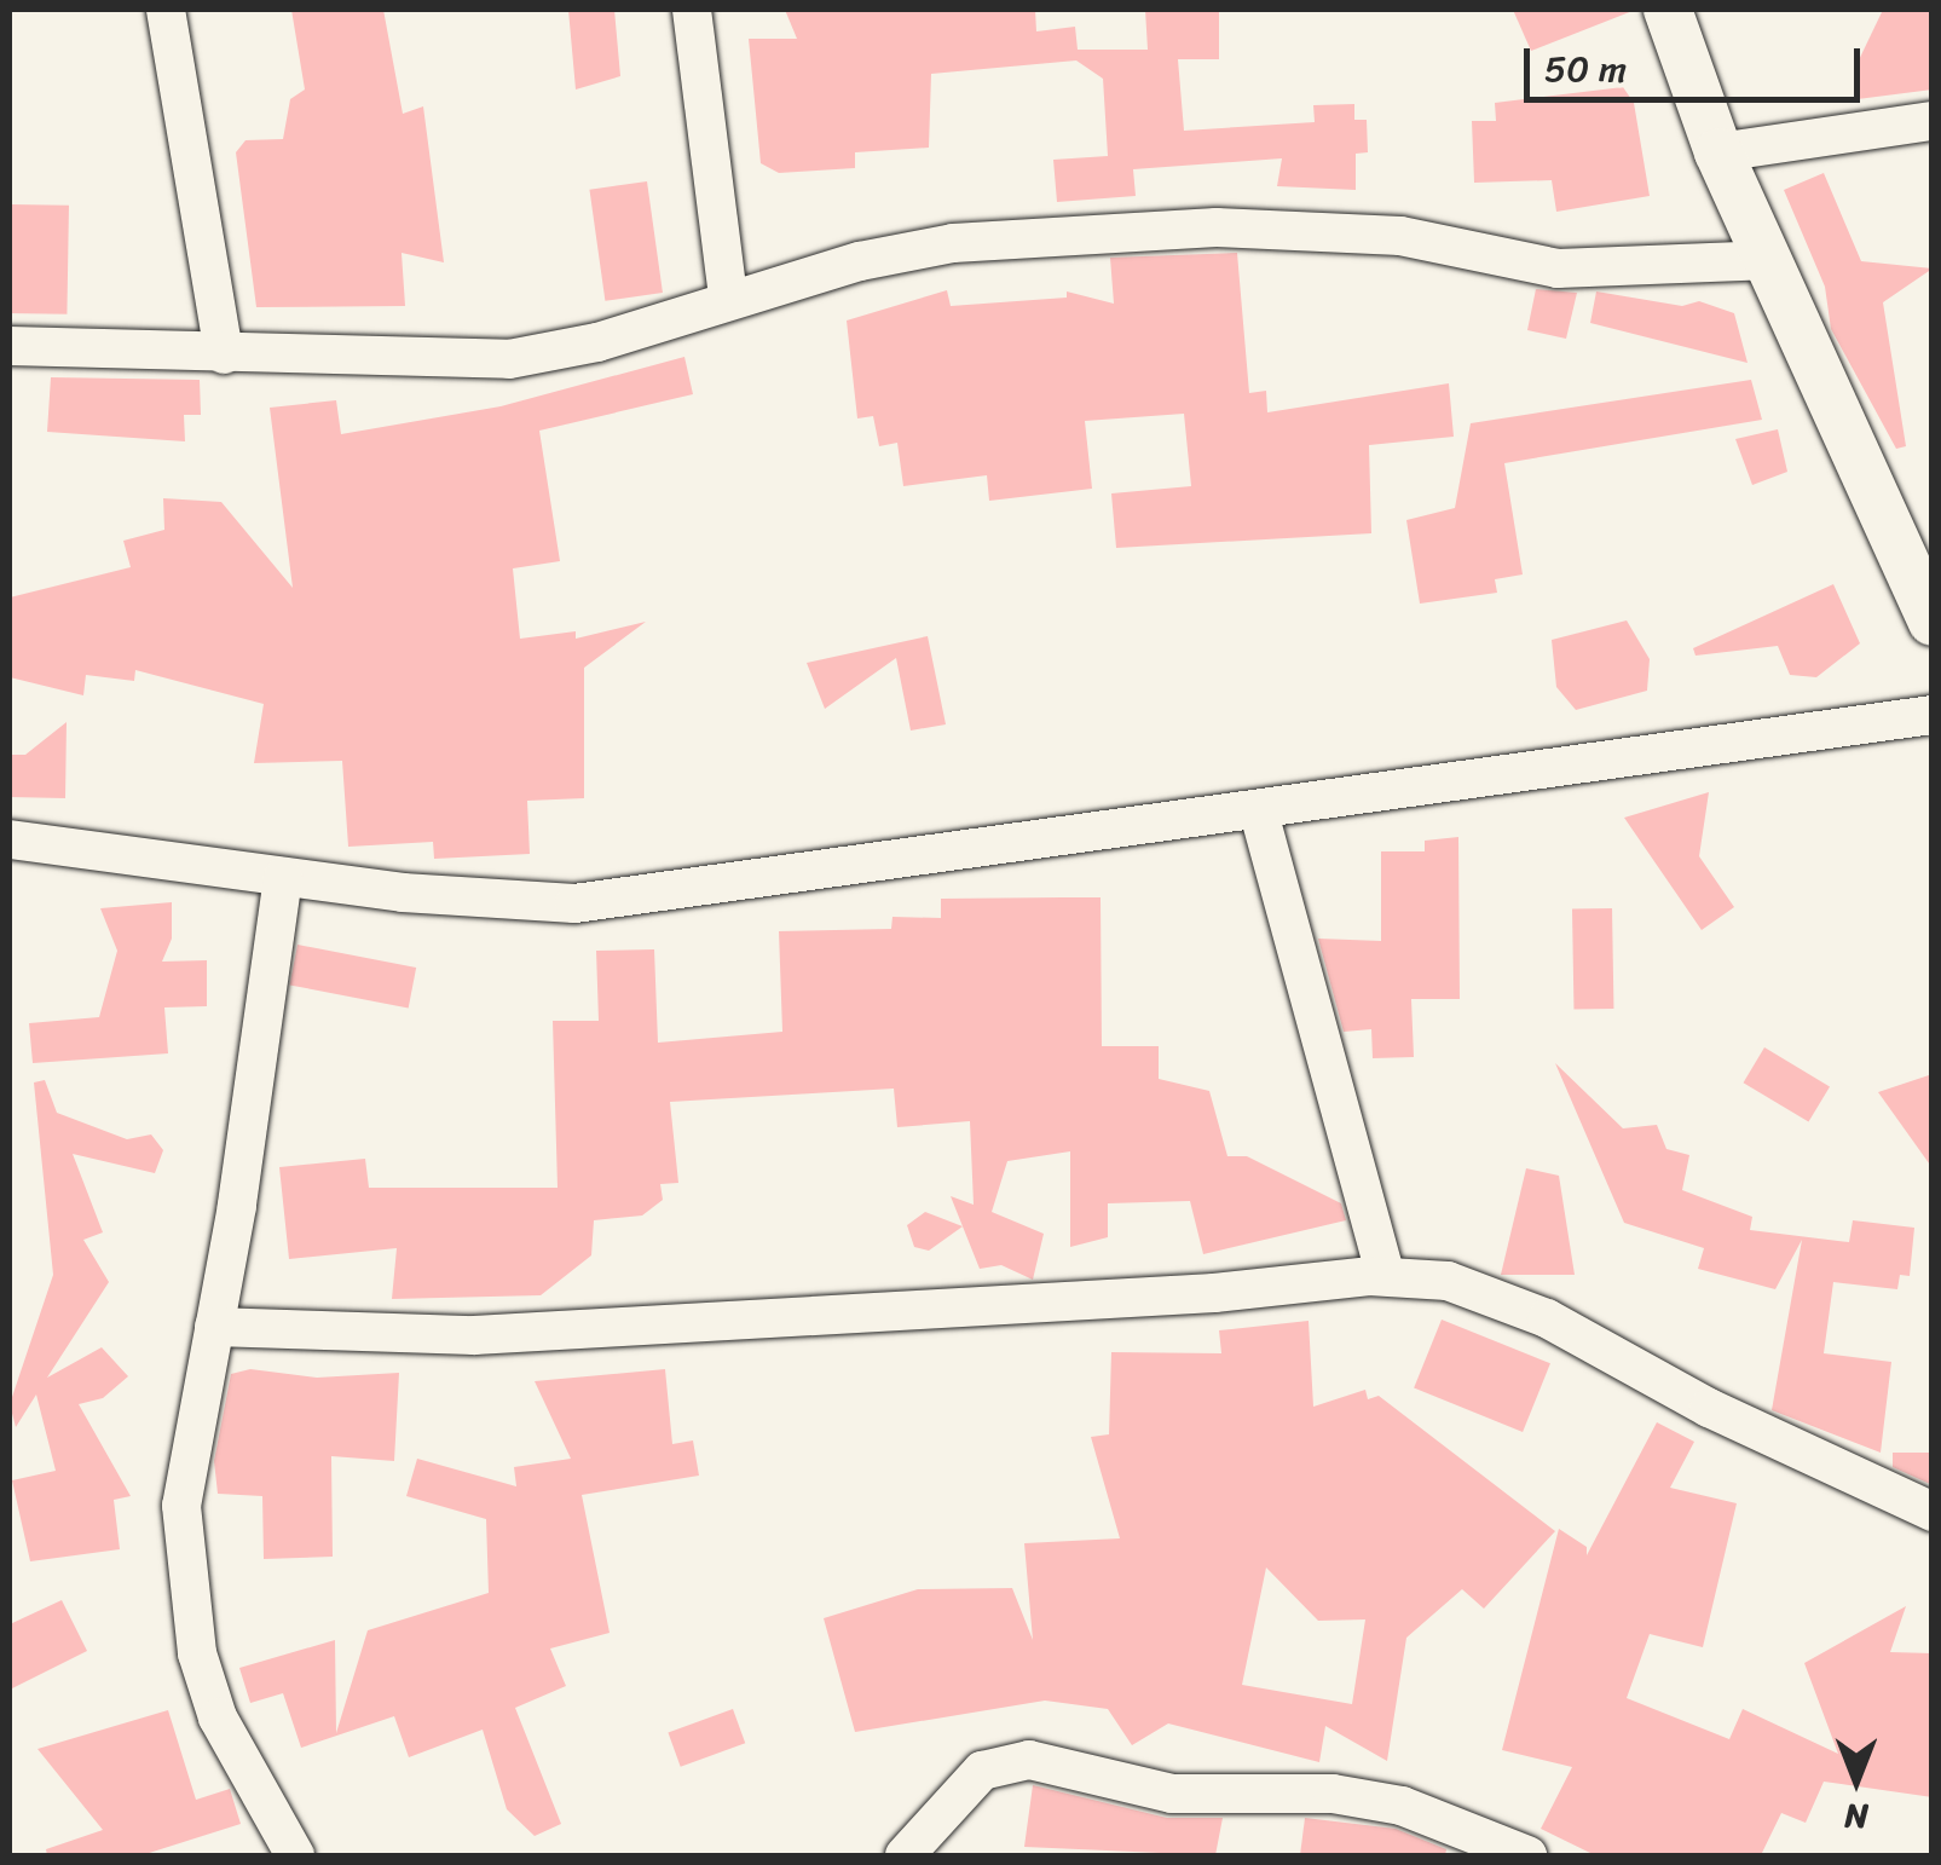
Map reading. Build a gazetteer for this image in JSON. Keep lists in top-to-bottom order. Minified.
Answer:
{"scale_bar":"50 m","north":"bottom"}
